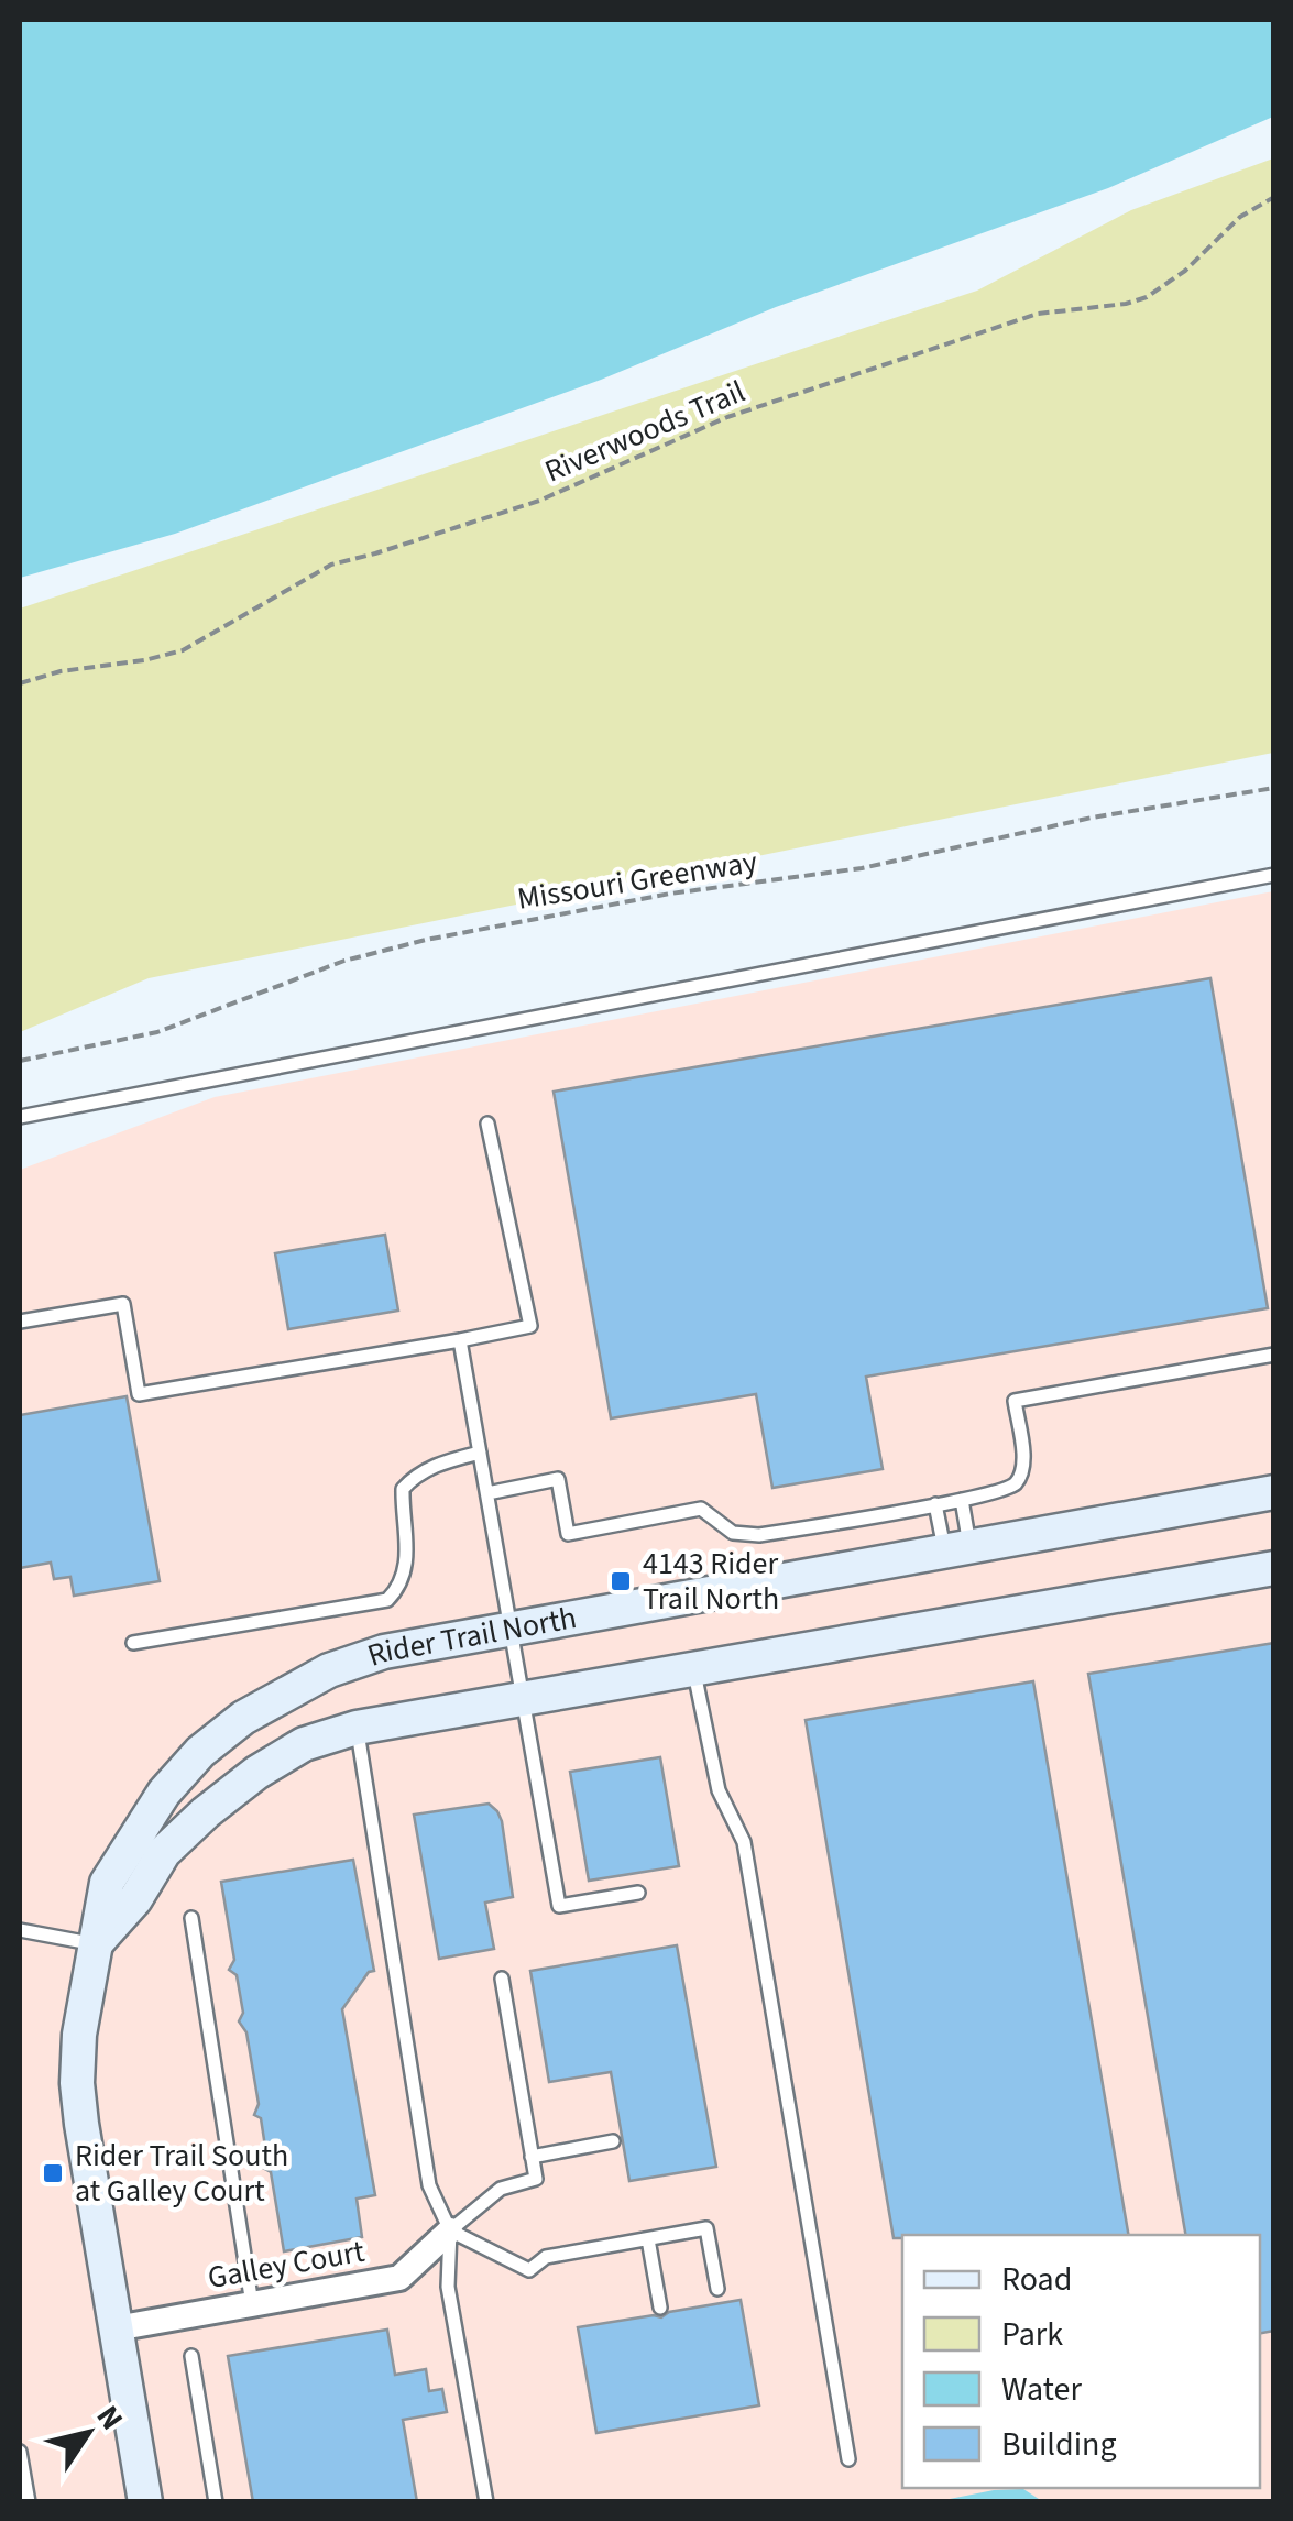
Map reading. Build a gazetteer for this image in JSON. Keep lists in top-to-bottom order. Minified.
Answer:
{"streets":{"street":["Rider Trail North","Galley Court"],"path":["Riverwoods Trail","Missouri Greenway"]},"places":{"transit":["4143 Rider Trail North","Rider Trail South at Galley Court"]},"legend":["Road","Park","Water","Building"],"north":"top right"}
